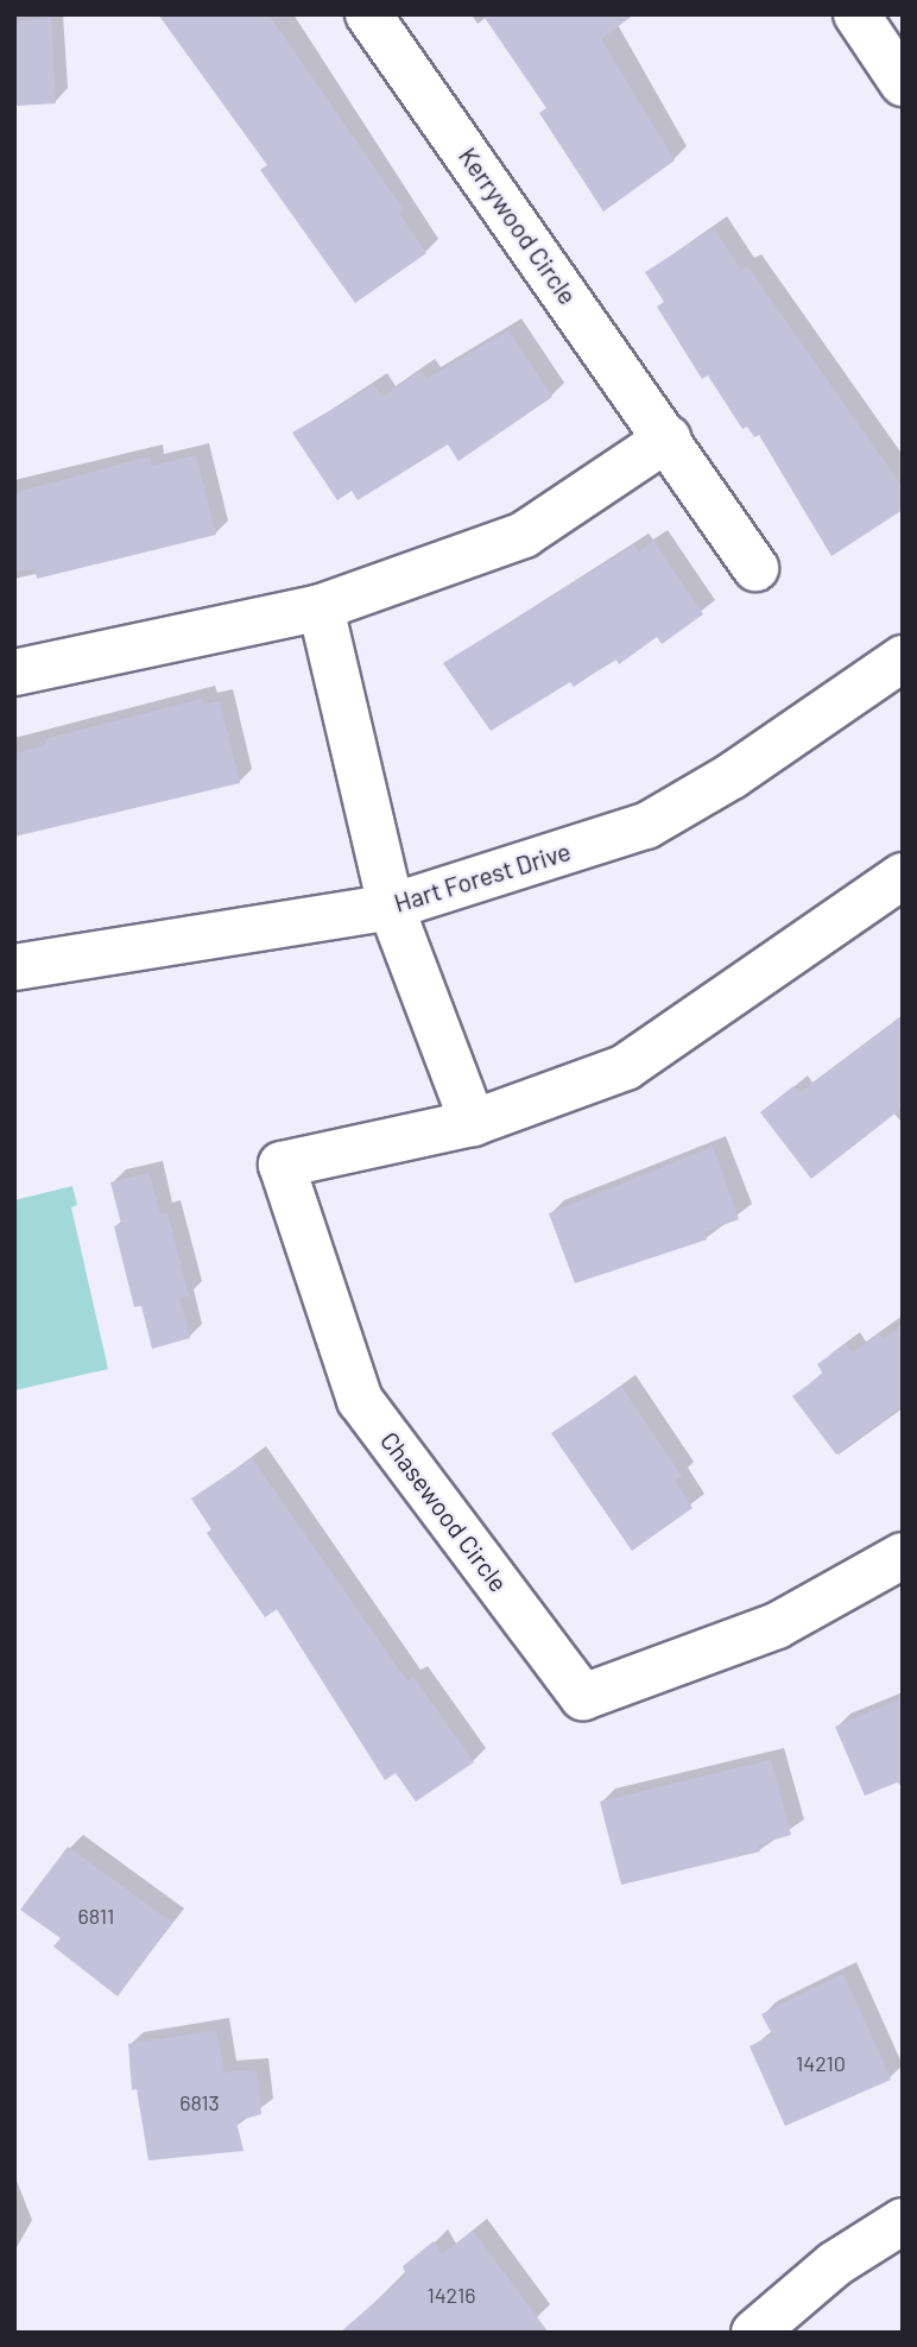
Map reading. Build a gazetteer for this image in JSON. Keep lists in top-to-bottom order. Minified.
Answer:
{"streets":{"street":["Kerrywood Circle","Hart Forest Drive","Chasewood Circle"]},"house_numbers":["6811","14210","6813","14216"]}
